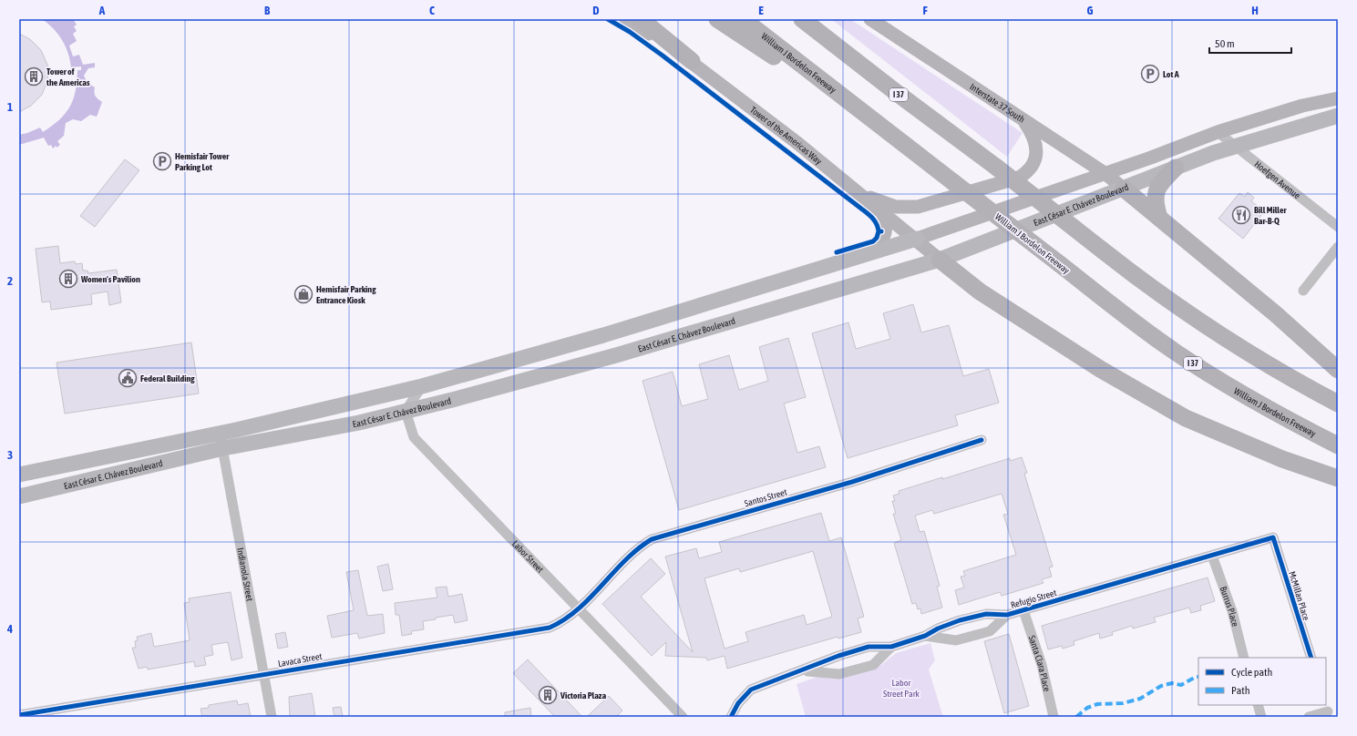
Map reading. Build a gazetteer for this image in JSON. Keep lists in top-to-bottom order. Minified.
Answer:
{"streets":{"highway":["William J Bordelon Freeway","I 37"],"main road":["Interstate 37 South","Tower of the Americas Way","East César E. Chávez Boulevard"],"street":["Hoefgen Avenue","Santos Street","Labor Street","Indianola Street","McMillan Place","Refugio Street","Burrus Place","Lavaca Street","Santa Clara Place"]},"crossings":[["Interstate 37 South","East César E. Chávez Boulevard"],["Tower of the Americas Way","East César E. Chávez Boulevard"],["Hoefgen Avenue","East César E. Chávez Boulevard"],["East César E. Chávez Boulevard","Labor Street"],["East César E. Chávez Boulevard","Indianola Street"],["Santos Street","Labor Street"],["Santos Street","Lavaca Street"],["Labor Street","Lavaca Street"],["Indianola Street","Lavaca Street"],["McMillan Place","Refugio Street"],["Refugio Street","Burrus Place"],["Refugio Street","Santa Clara Place"]],"parks":["Labor Street Park"],"places":{"parking":["Lot A","Hemisfair Tower Parking Lot"],"building":["Tower of the Americas","Women's Pavilion","Victoria Plaza"],"restaurant":["Bill Miller Bar-B-Q"],"shop":["Hemisfair Parking Entrance Kiosk"],"public building":["Federal Building"]},"legend":["Cycle path","Path"],"scale_bar":"50 m","grid":{"columns":["A","B","C","D","E","F","G","H"],"rows":["1","2","3","4"]}}
